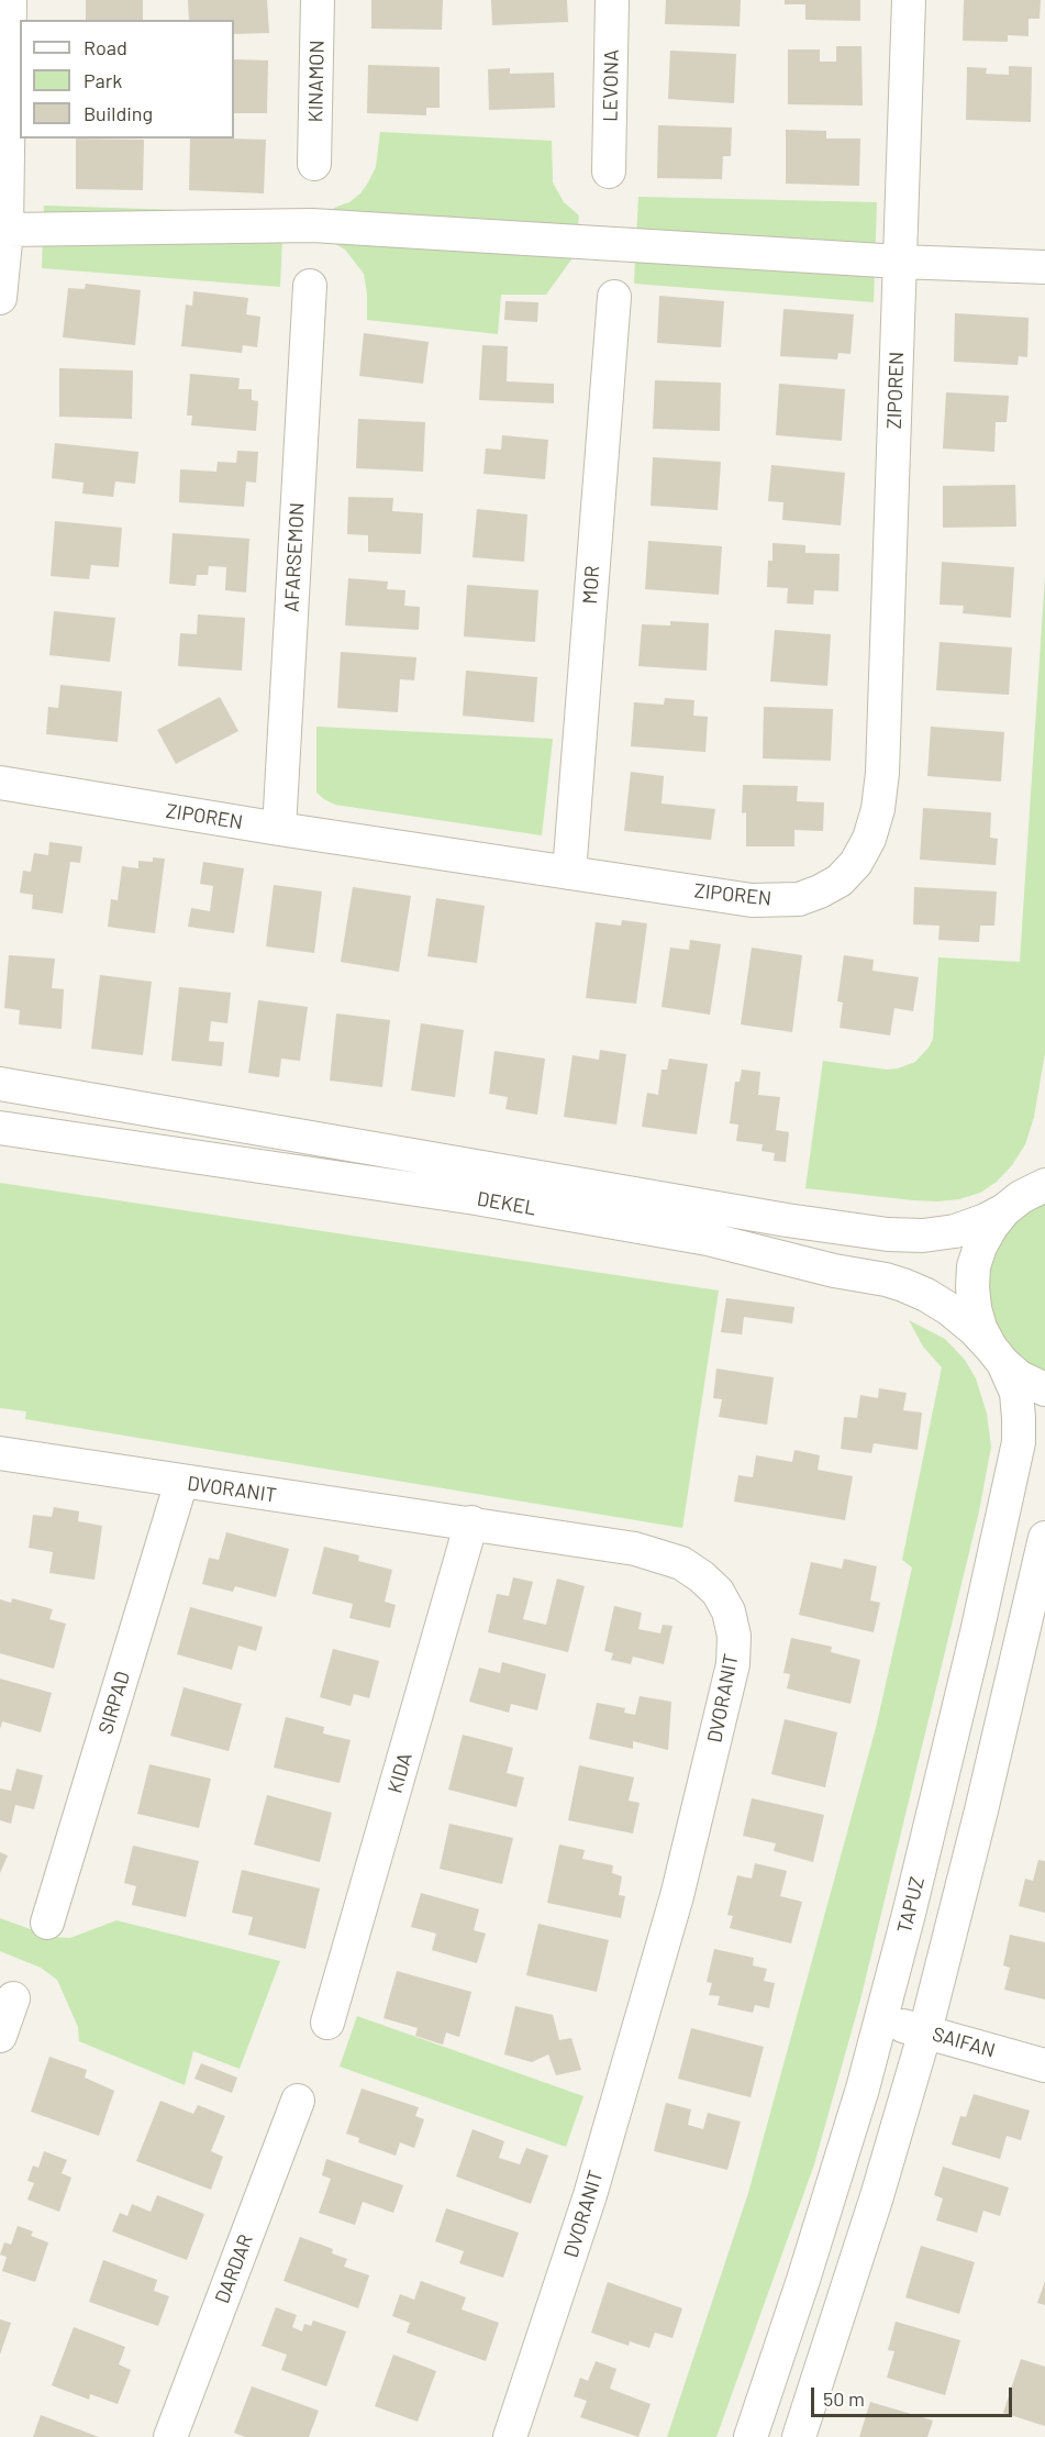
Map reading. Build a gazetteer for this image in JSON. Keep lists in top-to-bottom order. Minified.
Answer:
{"streets":{"street":["KINAMON","LEVONA","ZIPOREN","AFARSEMON","MOR","DEKEL","DVORANIT","SIRPAD","KIDA","TAPUZ","SAIFAN","DARDAR"]},"crossings":[["ZIPOREN","AFARSEMON"],["ZIPOREN","MOR"],["DEKEL","TAPUZ"],["DVORANIT","SIRPAD"],["DVORANIT","KIDA"],["TAPUZ","SAIFAN"]],"legend":["Road","Park","Building"],"scale_bar":"50 m"}
